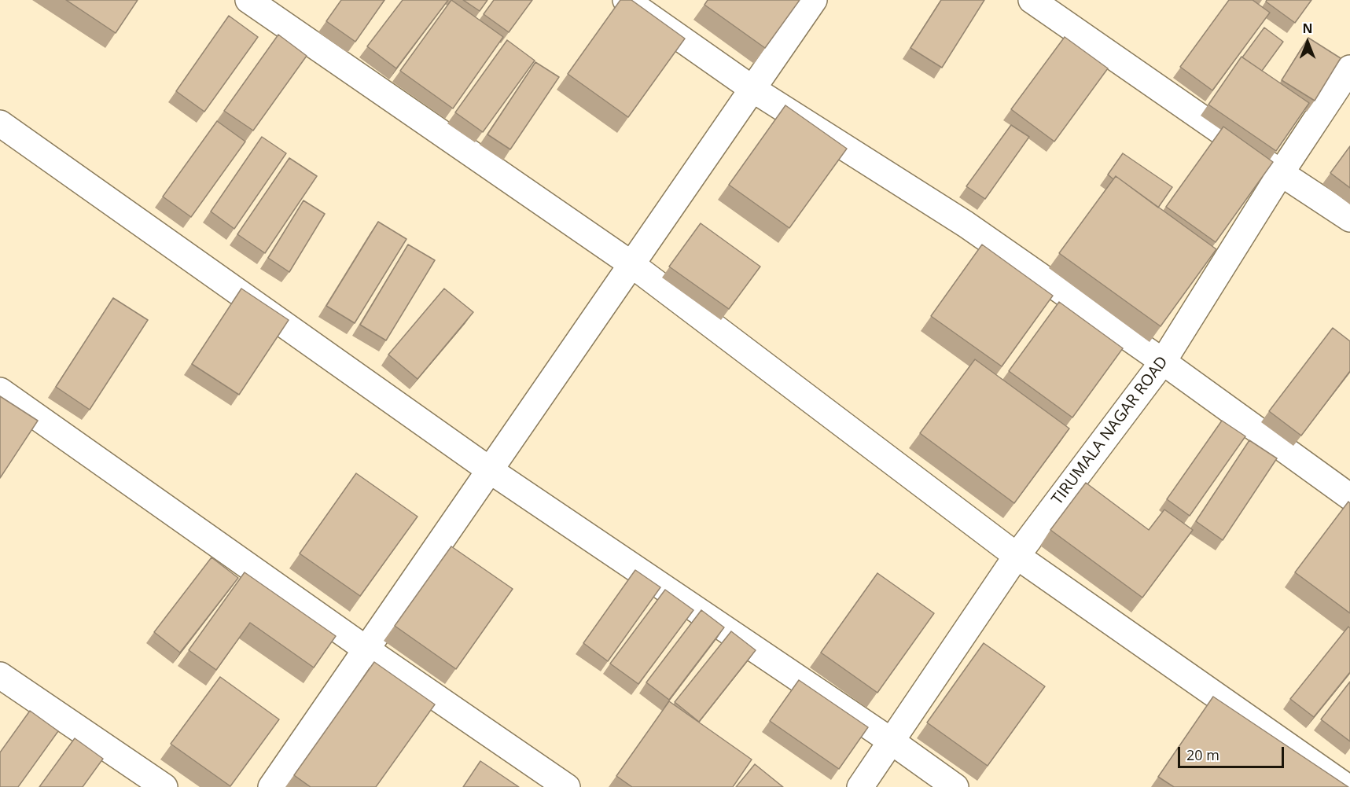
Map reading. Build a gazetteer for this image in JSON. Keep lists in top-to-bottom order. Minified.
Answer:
{"streets":{"street":["TIRUMALA NAGAR ROAD"]},"scale_bar":"20 m","north":"top"}
